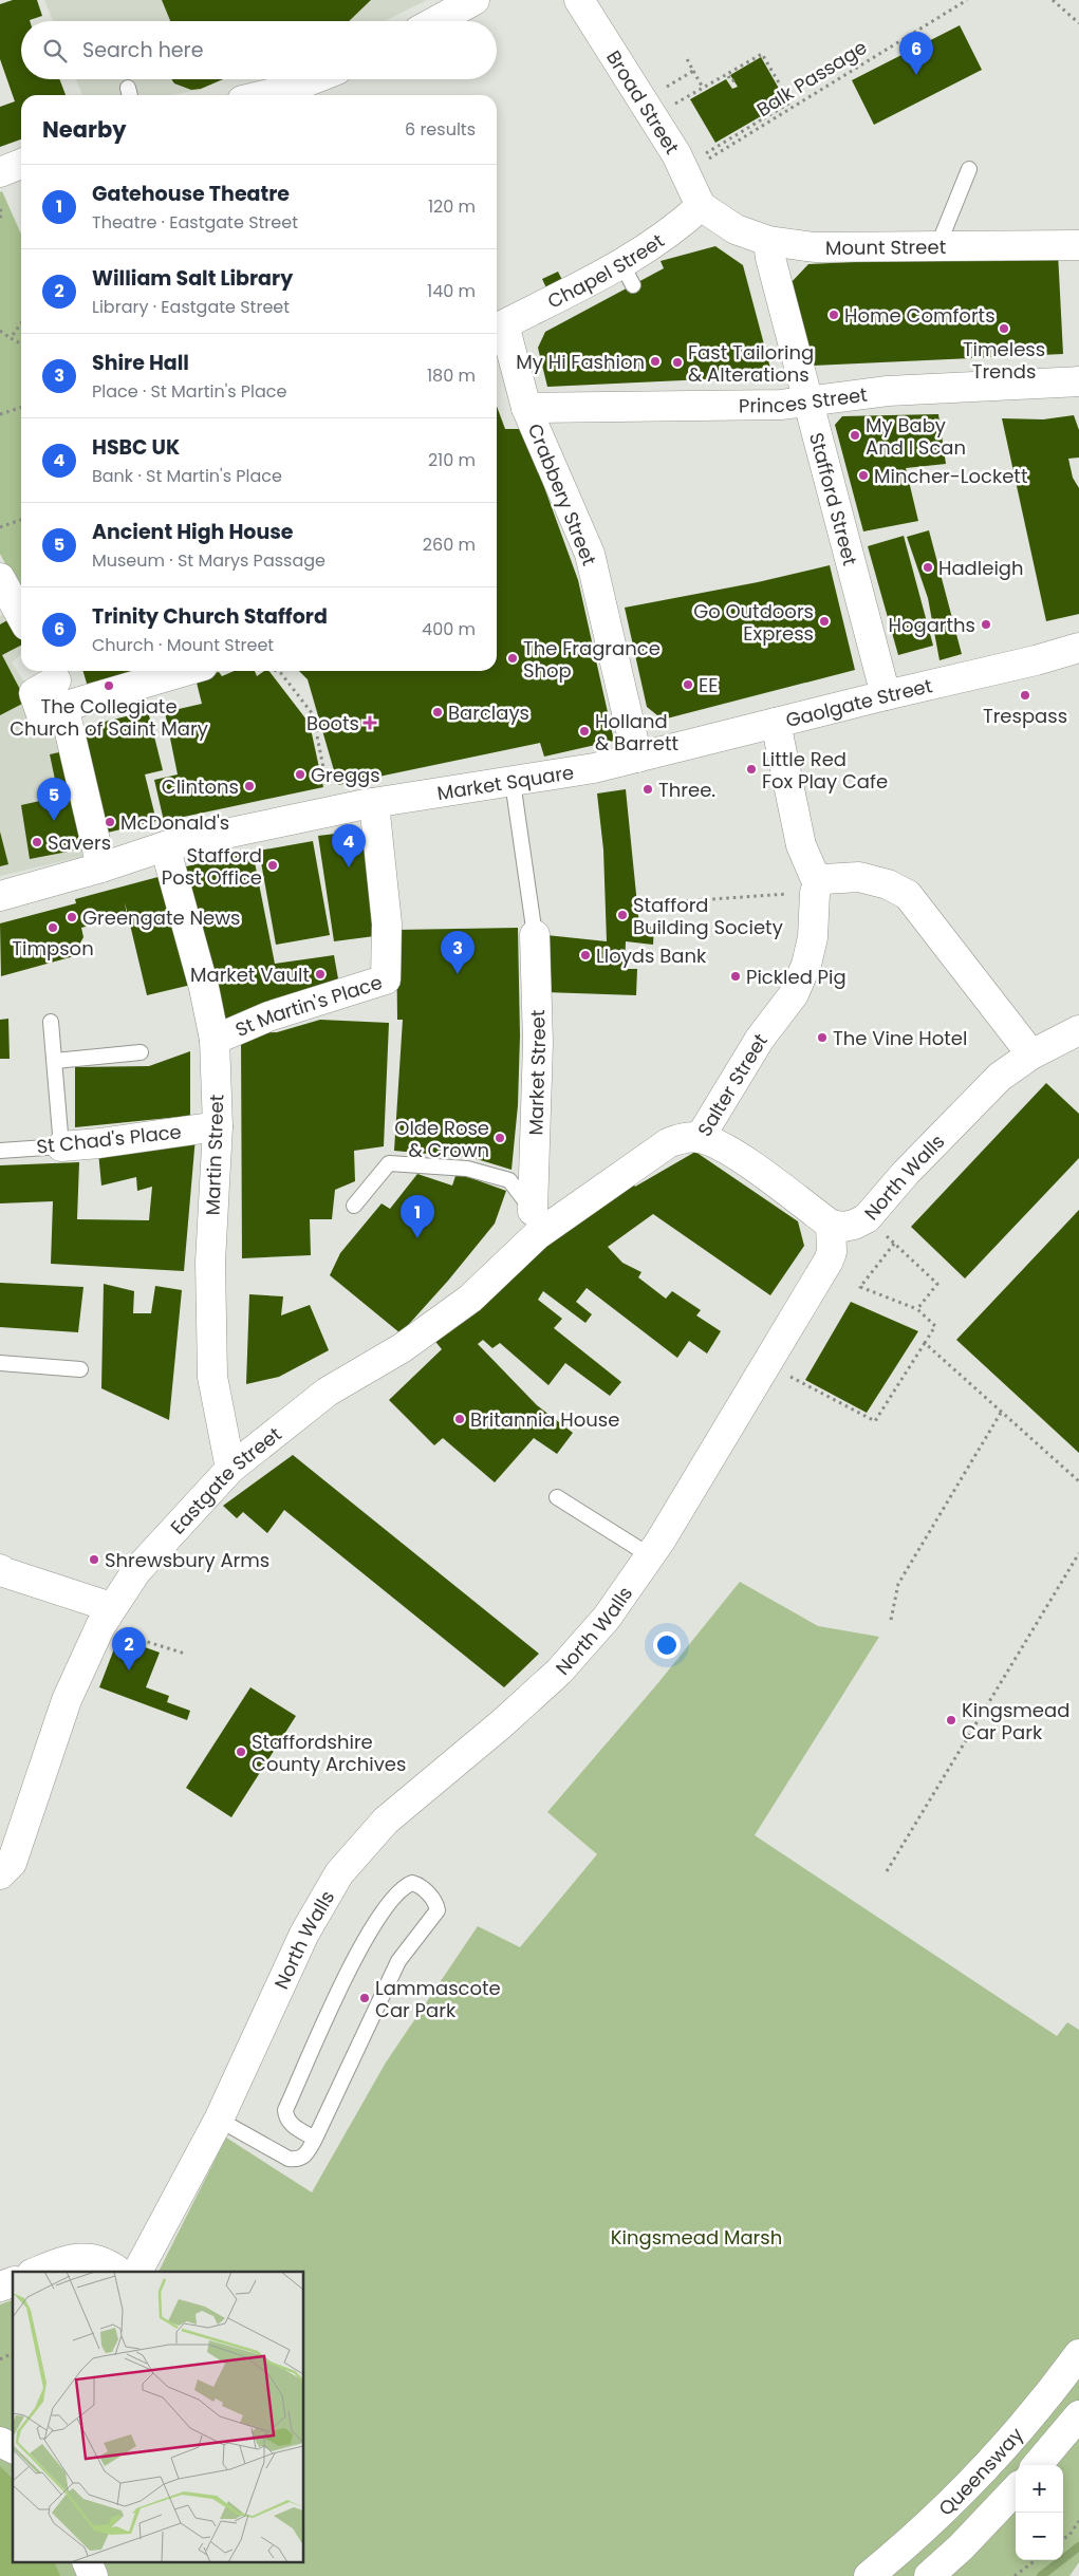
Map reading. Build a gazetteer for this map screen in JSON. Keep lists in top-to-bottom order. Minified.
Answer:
{"streets":{"main road":["Broad Street","Mount Street","Chapel Street","Princes Street","Crabbery Street","Stafford Street","Gaolgate Street","Market Square","St Martin's Place","Market Street","Salter Street","St Chad's Place","Martin Street","North Walls","Eastgate Street","Queensway"],"path":["Balk Passage"]},"crossings":[["Balk Passage","Broad Street"],["Broad Street","Mount Street"],["Broad Street","Chapel Street"],["Mount Street","Chapel Street"],["Mount Street","Stafford Street"],["Chapel Street","Crabbery Street"],["Princes Street","Crabbery Street"],["Princes Street","Stafford Street"],["Crabbery Street","Gaolgate Street"],["Crabbery Street","Market Square"],["Stafford Street","Gaolgate Street"],["Gaolgate Street","Market Square"],["Gaolgate Street","Salter Street"],["Market Square","St Martin's Place"],["Market Square","Martin Street"],["St Martin's Place","Martin Street"],["Market Street","Salter Street"],["Market Street","Eastgate Street"],["Salter Street","Eastgate Street"],["St Chad's Place","Martin Street"],["Martin Street","Eastgate Street"]],"parks":["Kingsmead Marsh"],"places":{"other":["Home Comforts","Timeless Trends","My Hi Fashion","Fast Tailoring & Alterations","My Baby And I Scan","Mincher-Lockett","Hadleigh","Go Outdoors Express","Hogarths","The Fragrance Shop","EE","The Collegiate Church of Saint Mary","Trespass","Barclays","Holland & Barrett","Little Red Fox Play Cafe","Greggs","Clintons","Three.","McDonald's","Savers","Stafford Post Office","Stafford Building Society","Greengate News","Timpson","Lloyds Bank","Market Vault","Pickled Pig","The Vine Hotel","Olde Rose & Crown","Britannia House","Shrewsbury Arms","Kingsmead Car Park","Staffordshire County Archives","Lammascote Car Park"],"health":["Boots"]},"page":{"search":"Search here","pins":["6","5","4","3","1","2"],"heading":["Nearby","6 results"],"list":[{"mark":"1","name":"Gatehouse Theatre","note":"Theatre · Eastgate Street","value":"120 m"},{"mark":"2","name":"William Salt Library","note":"Library · Eastgate Street","value":"140 m"},{"mark":"3","name":"Shire Hall","note":"Place · St Martin's Place","value":"180 m"},{"mark":"4","name":"HSBC UK","note":"Bank · St Martin's Place","value":"210 m"},{"mark":"5","name":"Ancient High House","note":"Museum · St Marys Passage","value":"260 m"},{"mark":"6","name":"Trinity Church Stafford","note":"Church · Mount Street","value":"400 m"}],"map_buttons":["+","−"]}}
